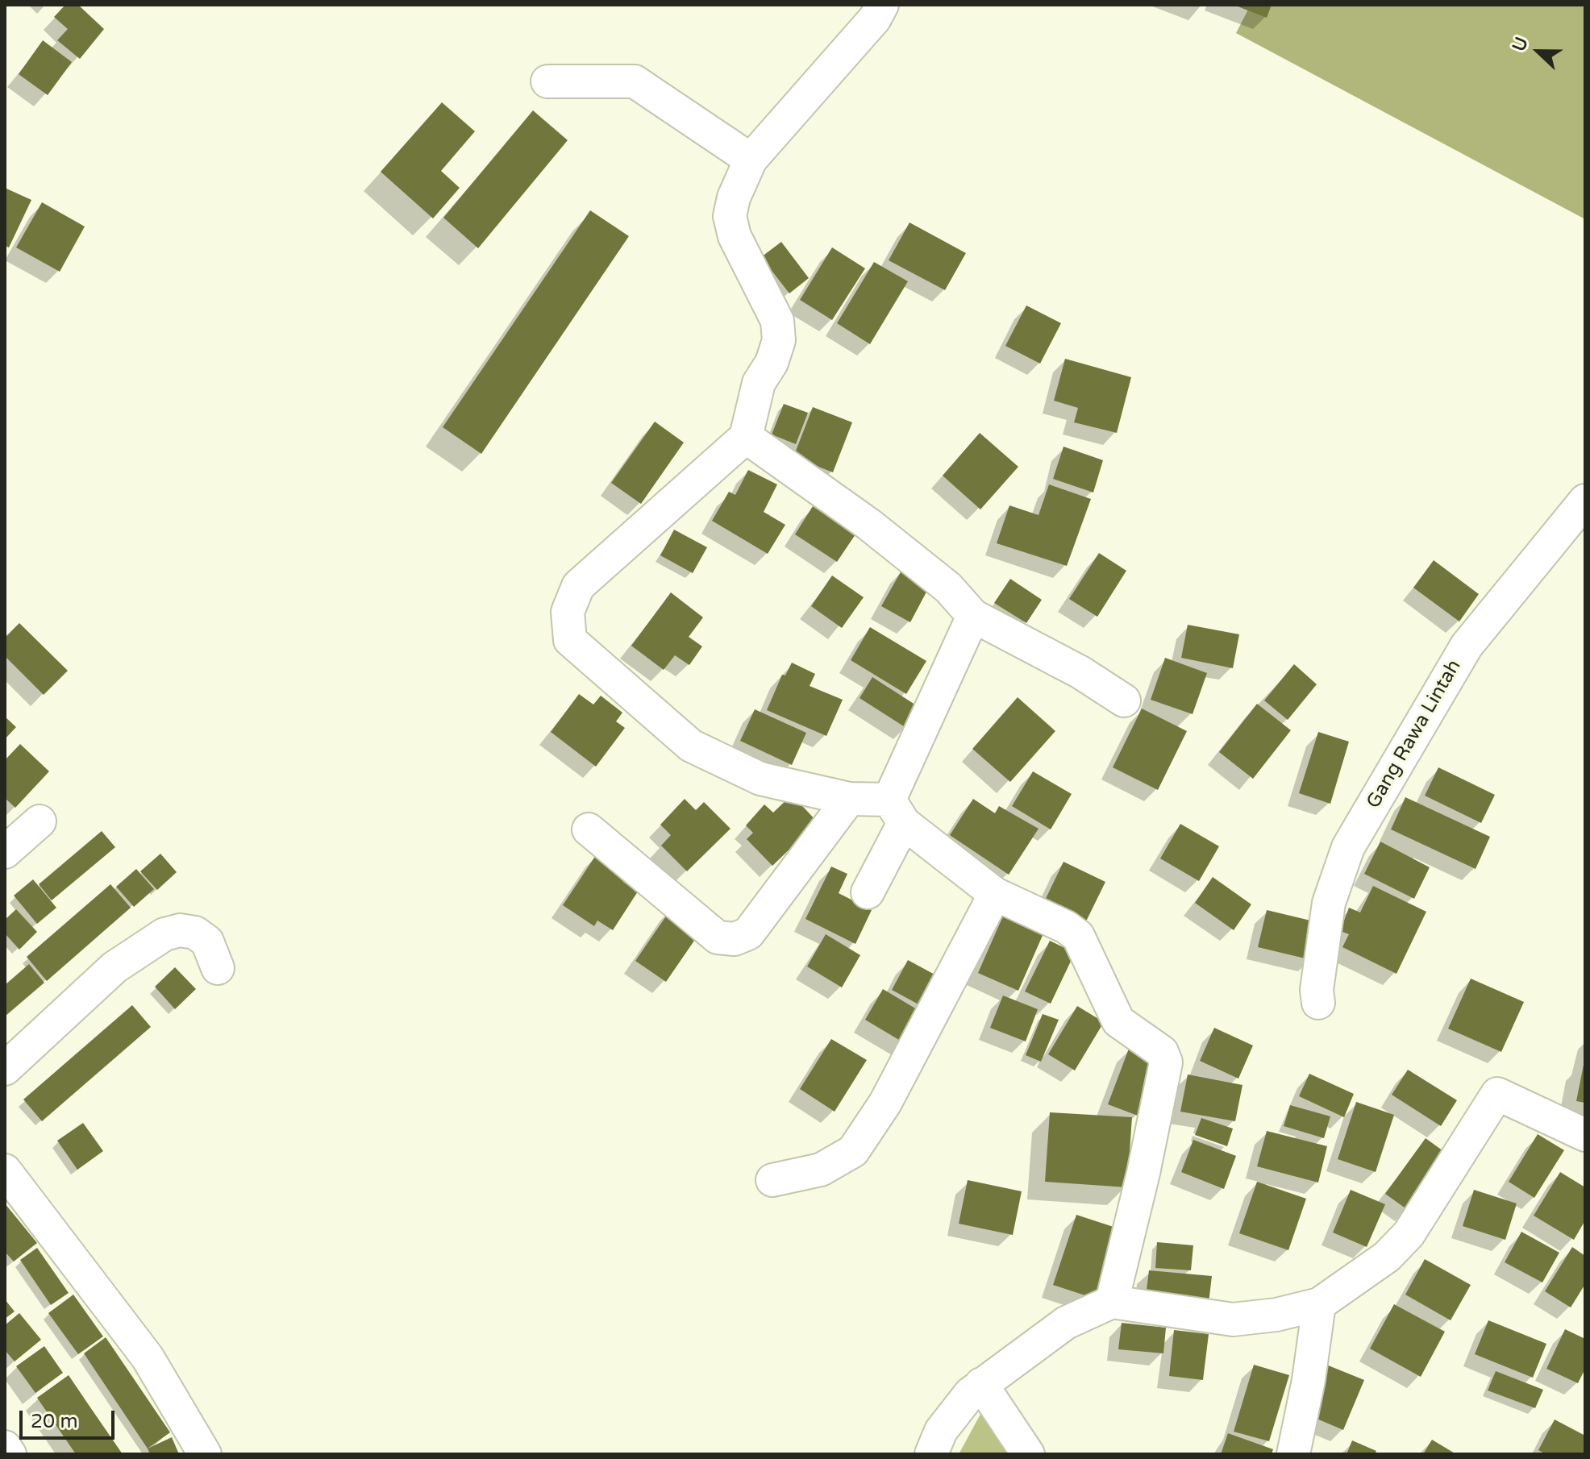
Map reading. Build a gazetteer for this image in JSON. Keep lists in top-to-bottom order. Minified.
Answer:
{"streets":{"street":["Gang Rawa Lintah"]},"scale_bar":"20 m","north":"left"}
